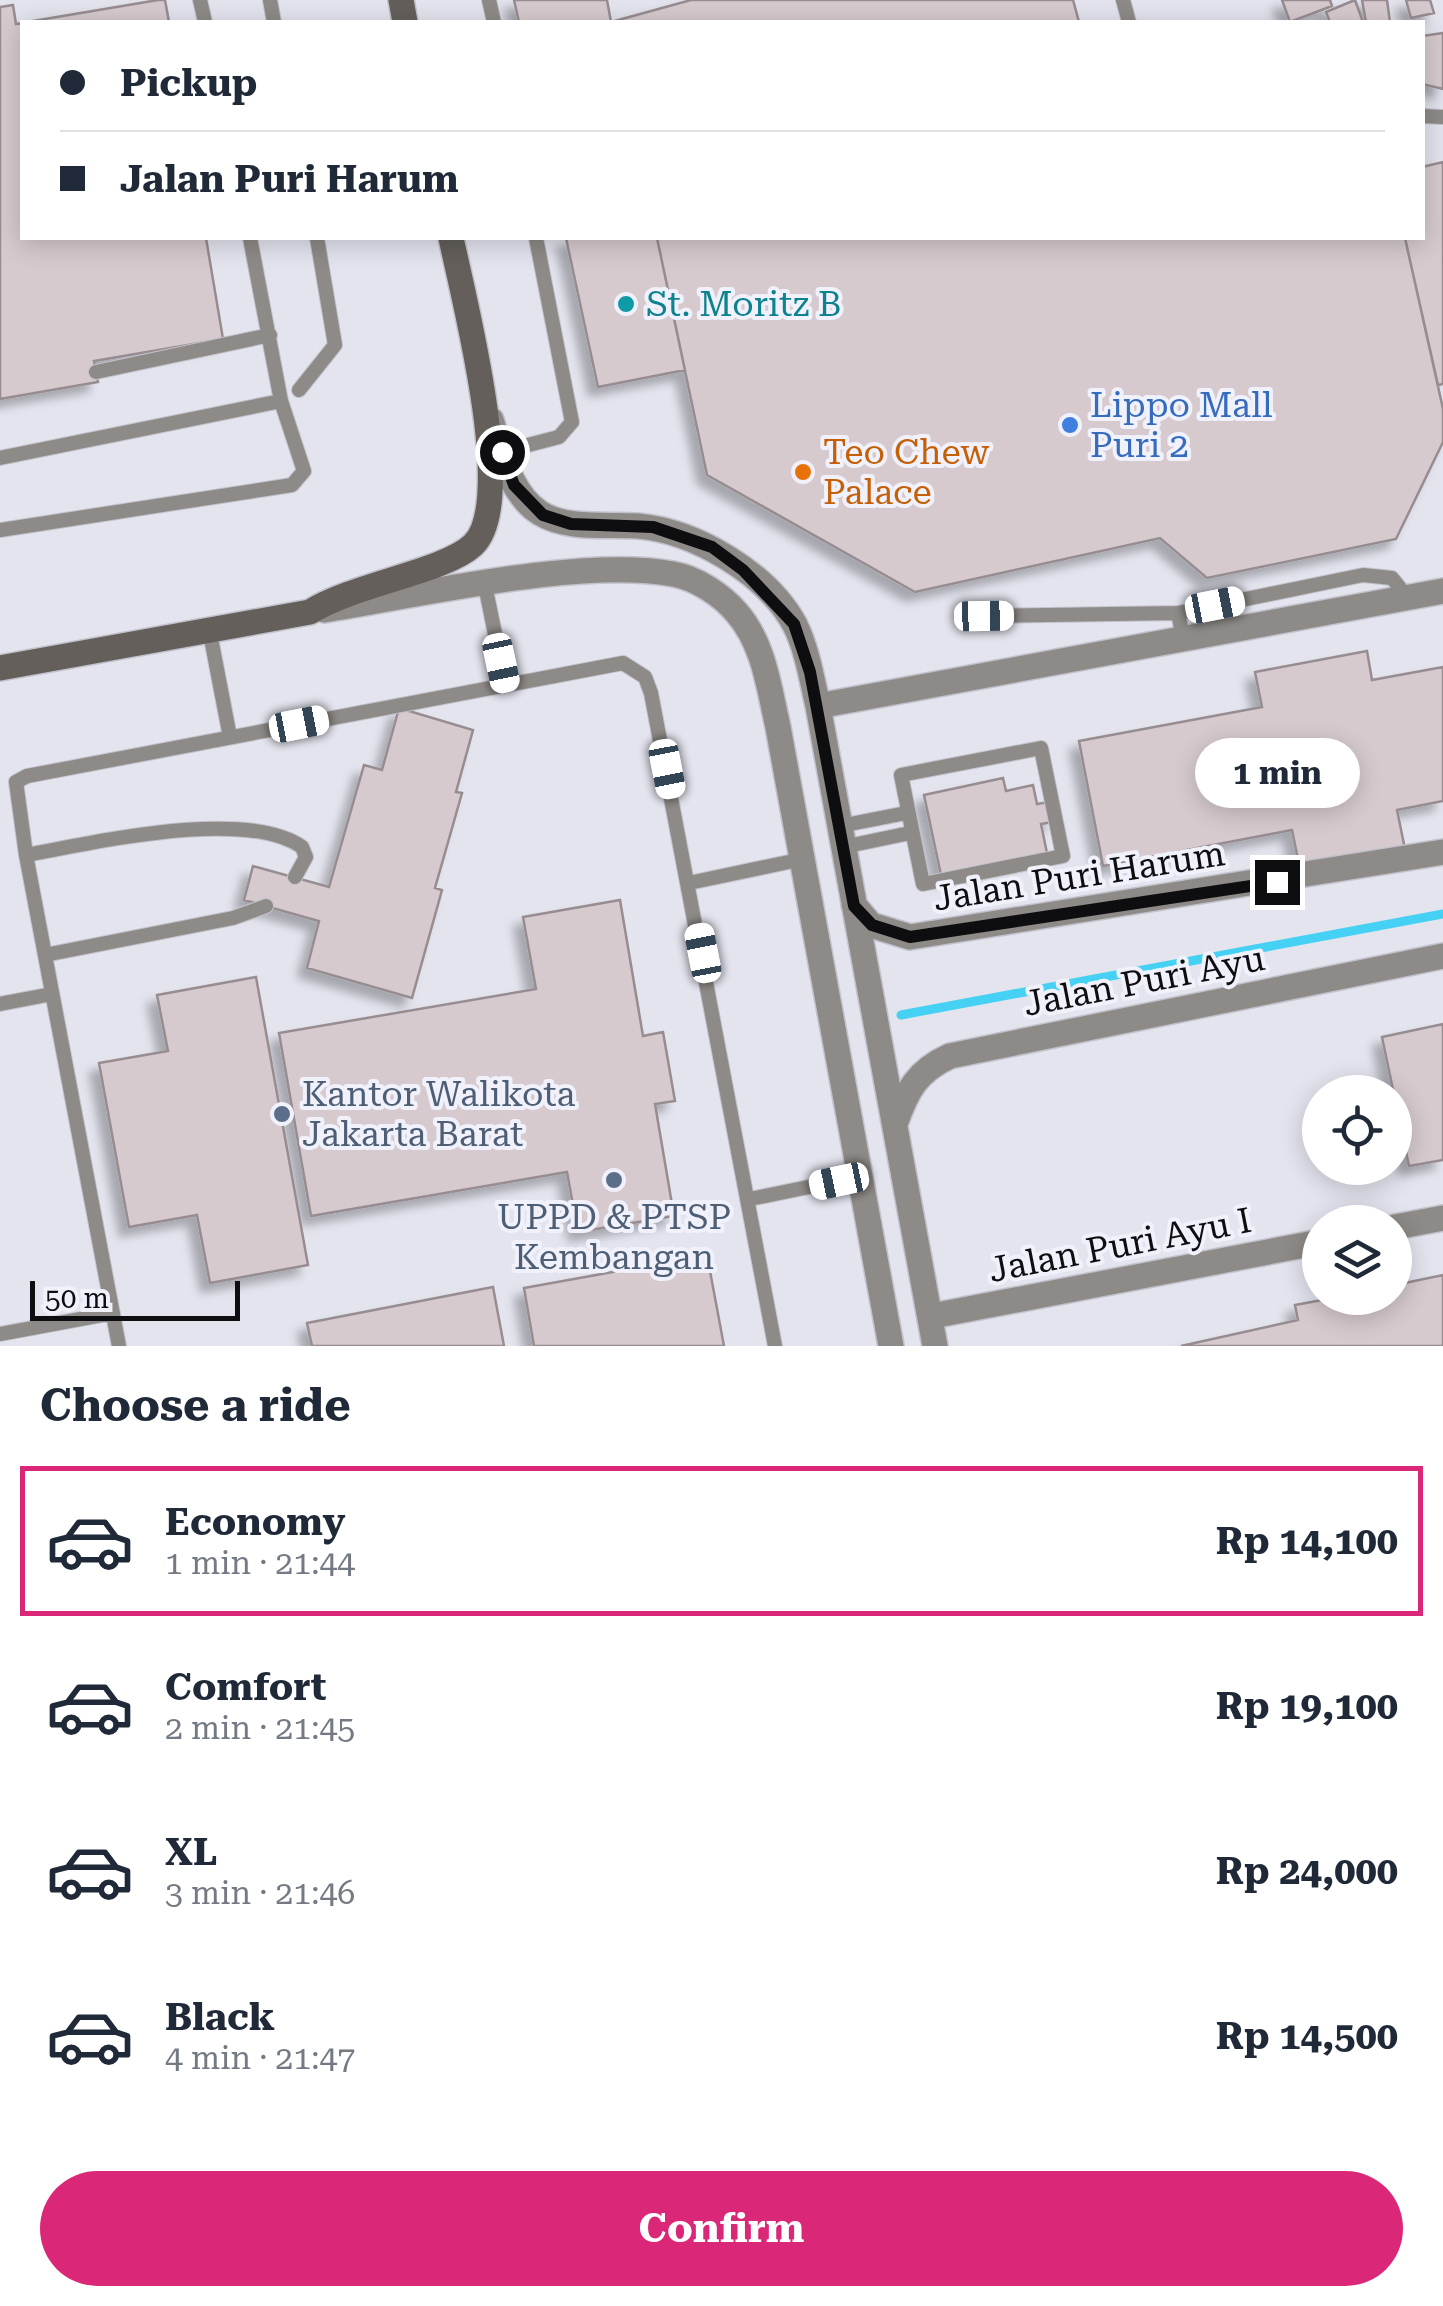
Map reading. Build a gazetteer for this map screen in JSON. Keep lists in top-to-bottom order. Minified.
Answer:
{"streets":{"street":["Jalan Puri Harum","Jalan Puri Ayu","Jalan Puri Ayu I"]},"places":["St. Moritz B","Lippo Mall Puri 2","Teo Chew Palace","Kantor Walikota Jakarta Barat","UPPD & PTSP Kembangan"],"scale_bar":"50 m","page":{"banner":["Pickup","Jalan Puri Harum"],"bubble":"1 min","scale":"50 m","heading":"Choose a ride","list":[{"name":"Economy","note":"1 min · 21:44","value":"Rp 14,100"},{"name":"Comfort","note":"2 min · 21:45","value":"Rp 19,100"},{"name":"XL","note":"3 min · 21:46","value":"Rp 24,000"},{"name":"Black","note":"4 min · 21:47","value":"Rp 14,500"}],"buttons":"Confirm"}}
